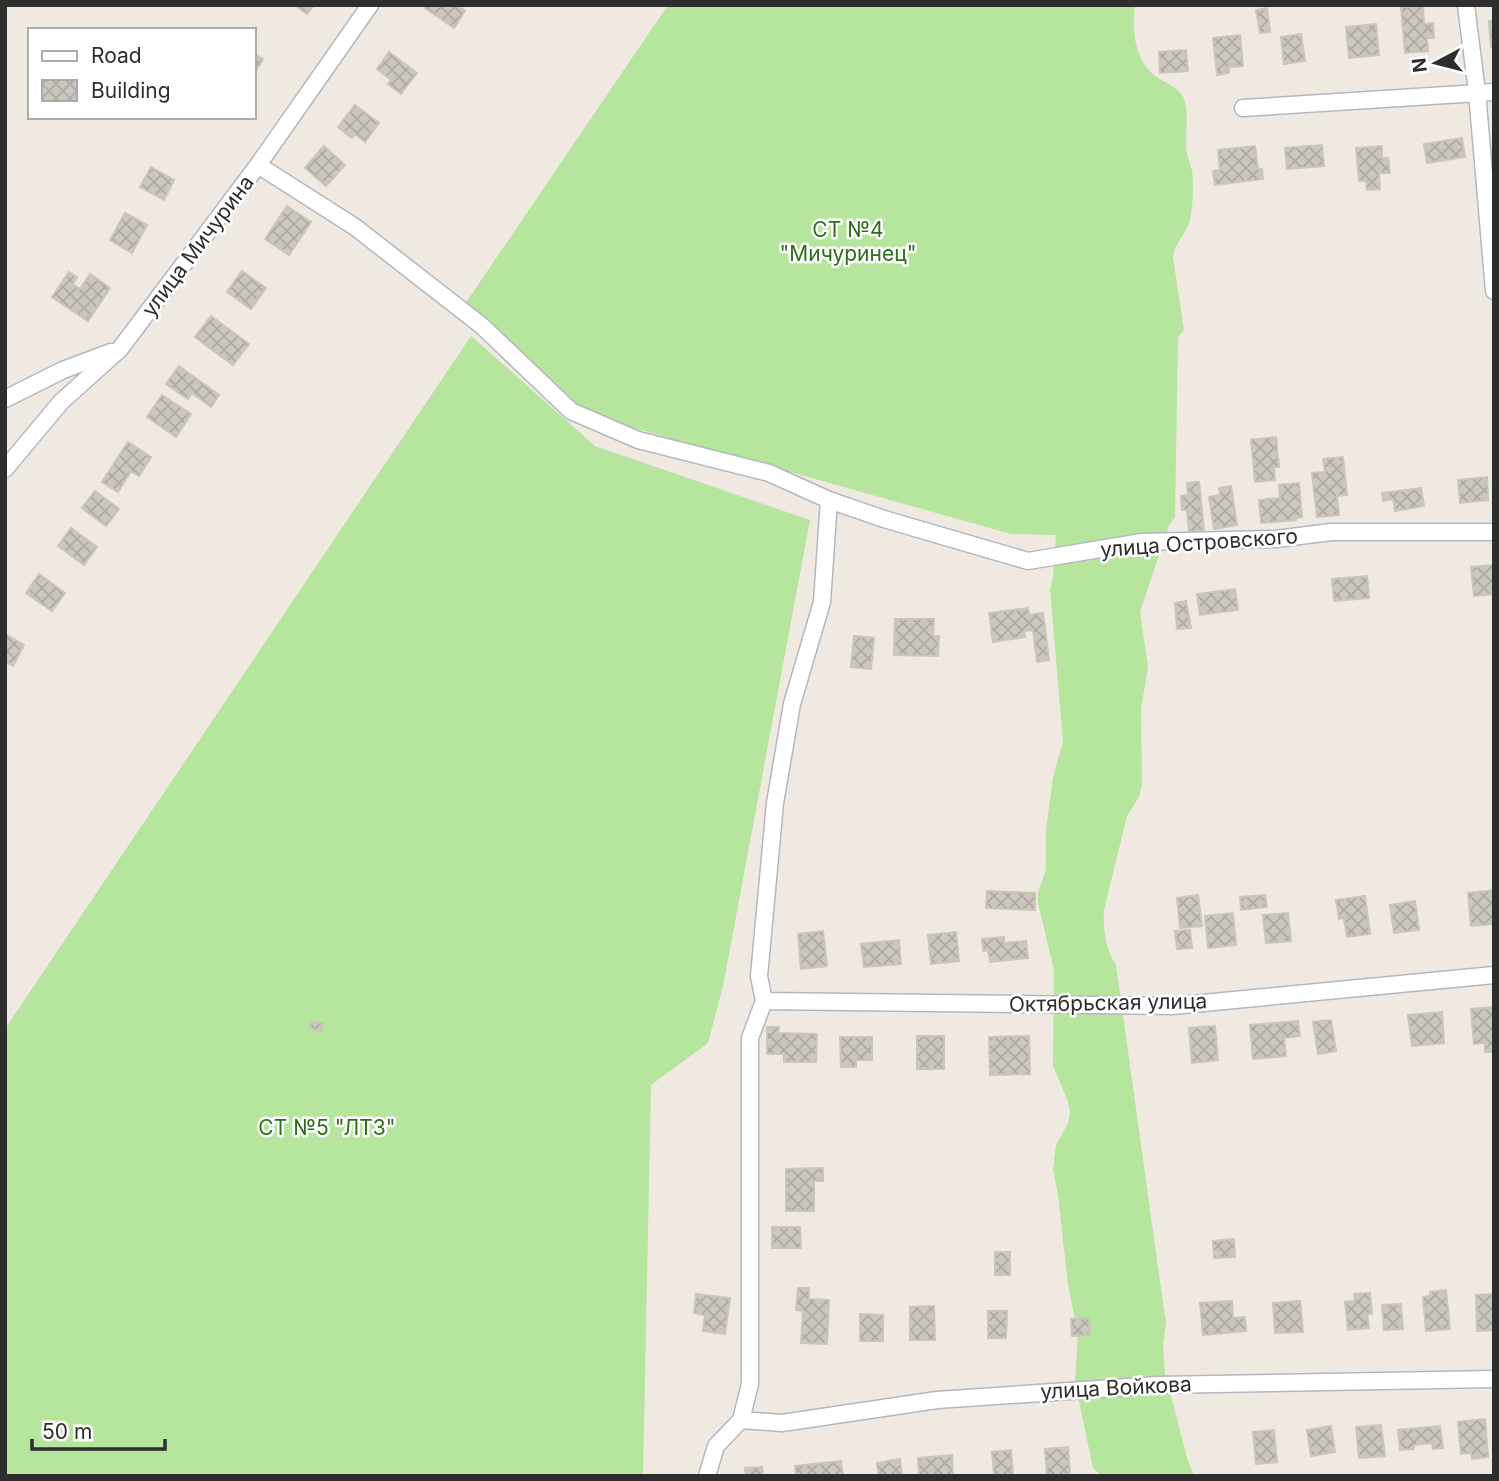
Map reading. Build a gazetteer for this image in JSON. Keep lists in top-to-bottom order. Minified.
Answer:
{"streets":{"street":["улица Мичурина","улица Островского","Октябрьская улица","улица Войкова"]},"crossings":[["улица Мичурина","улица Островского"]],"parks":["СТ №4 \"Мичуринец\"","СТ №5 \"ЛТЗ\""],"legend":["Road","Building"],"scale_bar":"50 m","north":"left"}
